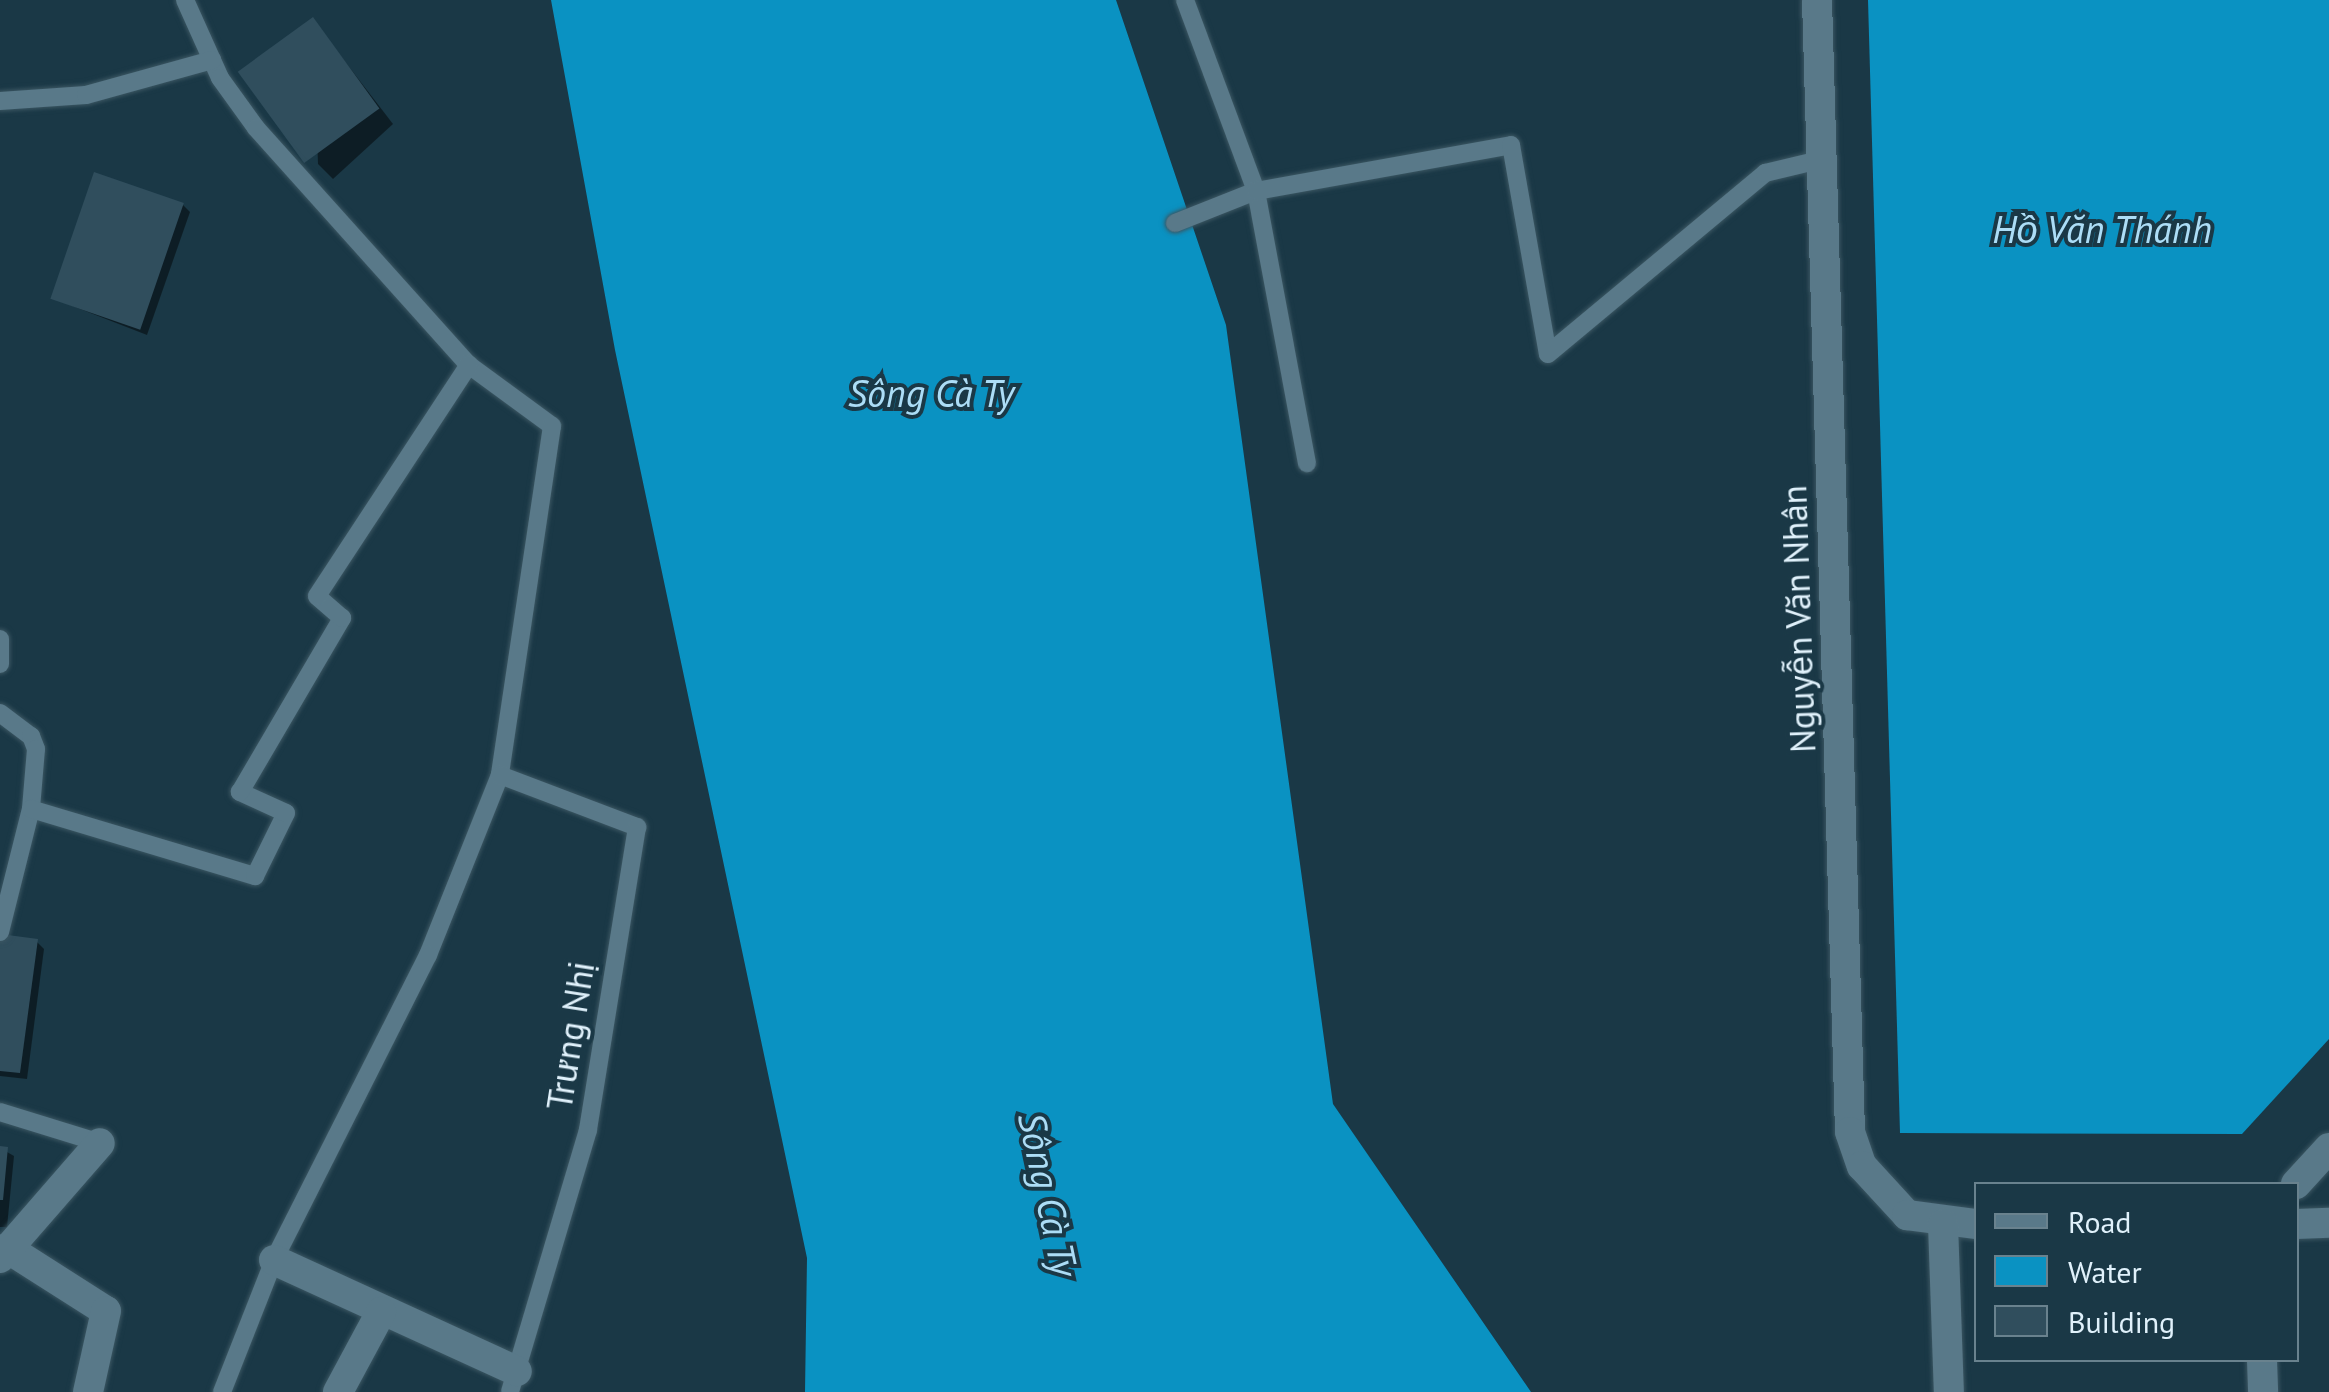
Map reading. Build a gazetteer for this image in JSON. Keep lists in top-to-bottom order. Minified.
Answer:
{"streets":{"street":["Nguyễn Văn Nhân"],"lane":["Trưng Nhị"]},"water":["Hồ Văn Thánh","Sông Cà Ty"],"legend":["Road","Water","Building"]}
